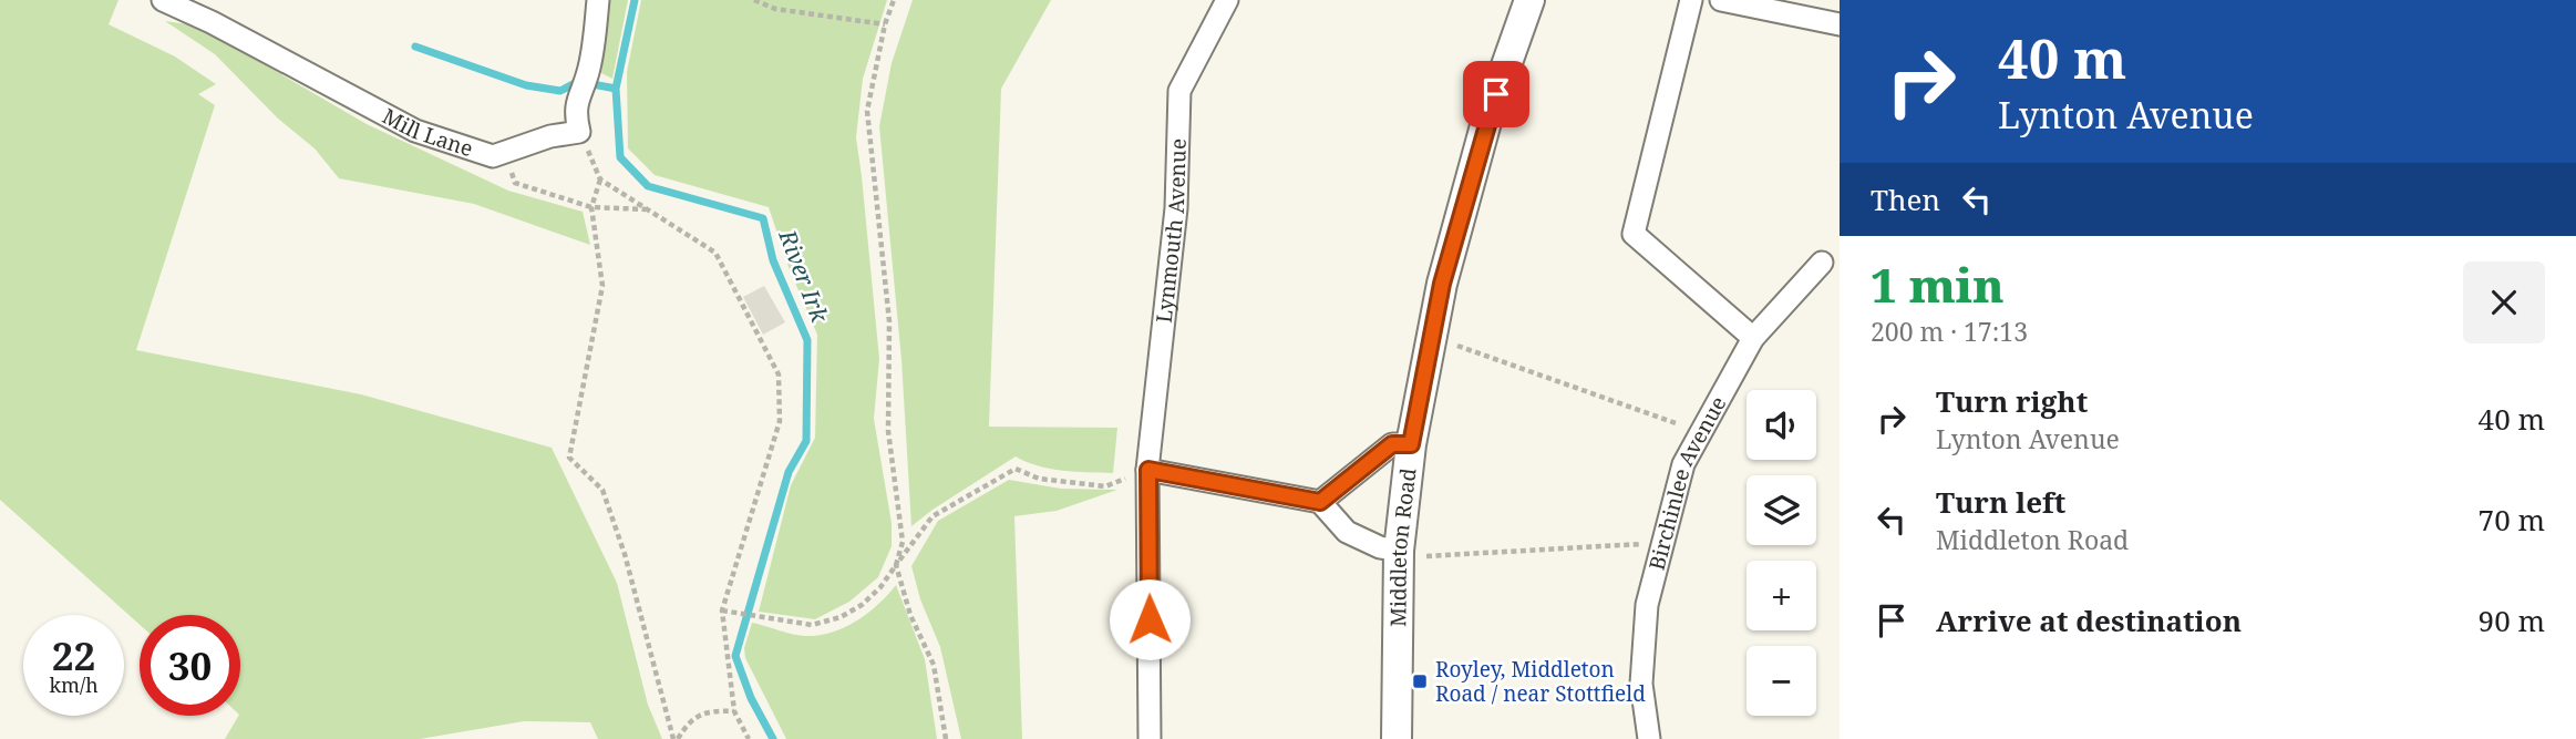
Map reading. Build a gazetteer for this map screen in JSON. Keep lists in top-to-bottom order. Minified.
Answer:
{"streets":{"main road":["Middleton Road"],"street":["Mill Lane","Lynmouth Avenue","Birchinlee Avenue"]},"water":["River Irk"],"places":{"transit":["Royley, Middleton Road / near Stottfield"]},"page":{"turn":["40 m","Lynton Avenue"],"then":"Then","heading":["1 min","200 m · 17:13"],"list":[{"name":"Turn right","note":"Lynton Avenue","value":"40 m"},{"name":"Turn left","note":"Middleton Road","value":"70 m"},{"name":"Arrive at destination","value":"90 m"}],"map_buttons":["+","−"],"speed":"22 km/h","limit":"30"}}
